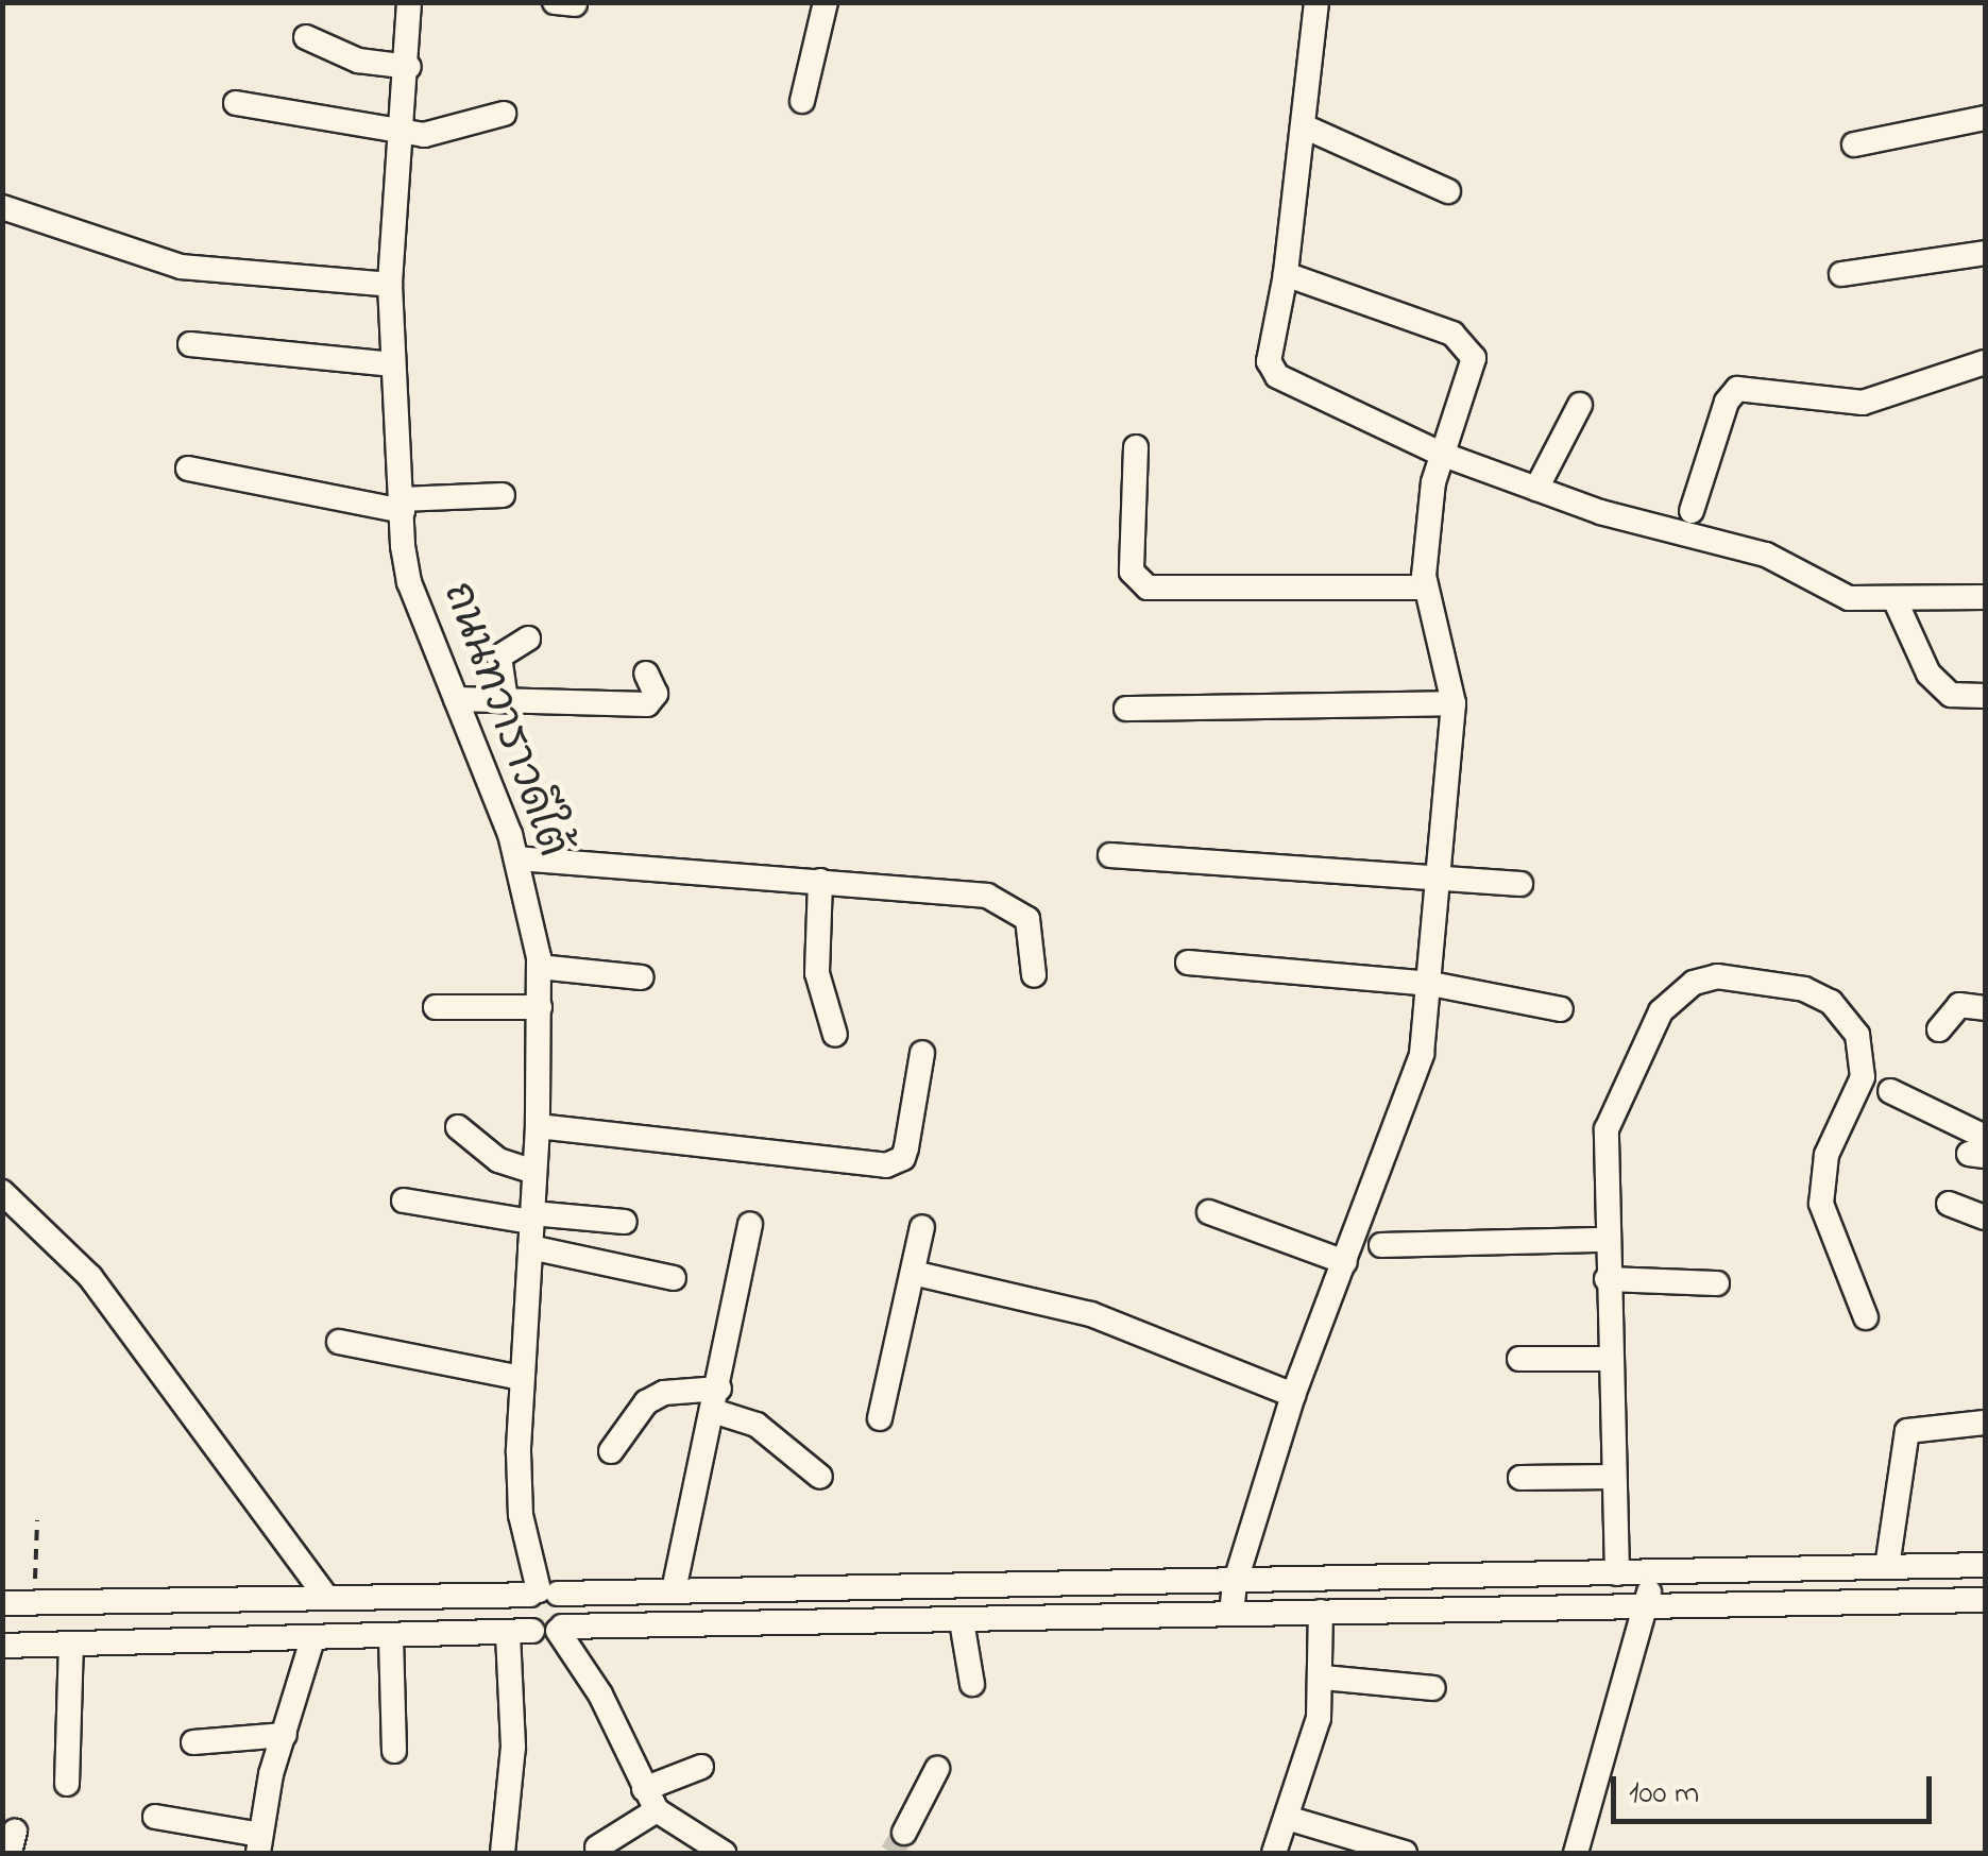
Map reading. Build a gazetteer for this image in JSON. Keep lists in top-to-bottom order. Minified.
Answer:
{"streets":{"street":["ถนนทวาราวดีใต้"]},"scale_bar":"100 m"}
